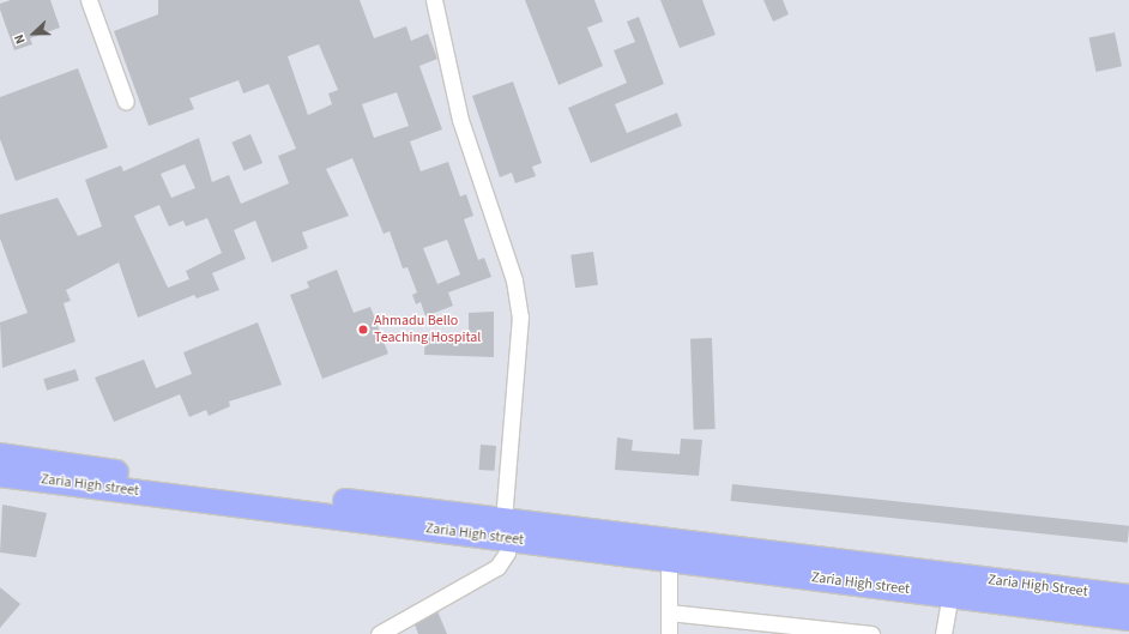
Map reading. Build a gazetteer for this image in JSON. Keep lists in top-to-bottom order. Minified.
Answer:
{"streets":{"main road":["Zaria High street","Zaria High Street"]},"crossings":[["Zaria High street","Zaria High Street"]],"places":["Ahmadu Bello Teaching Hospital"],"north":"left"}
